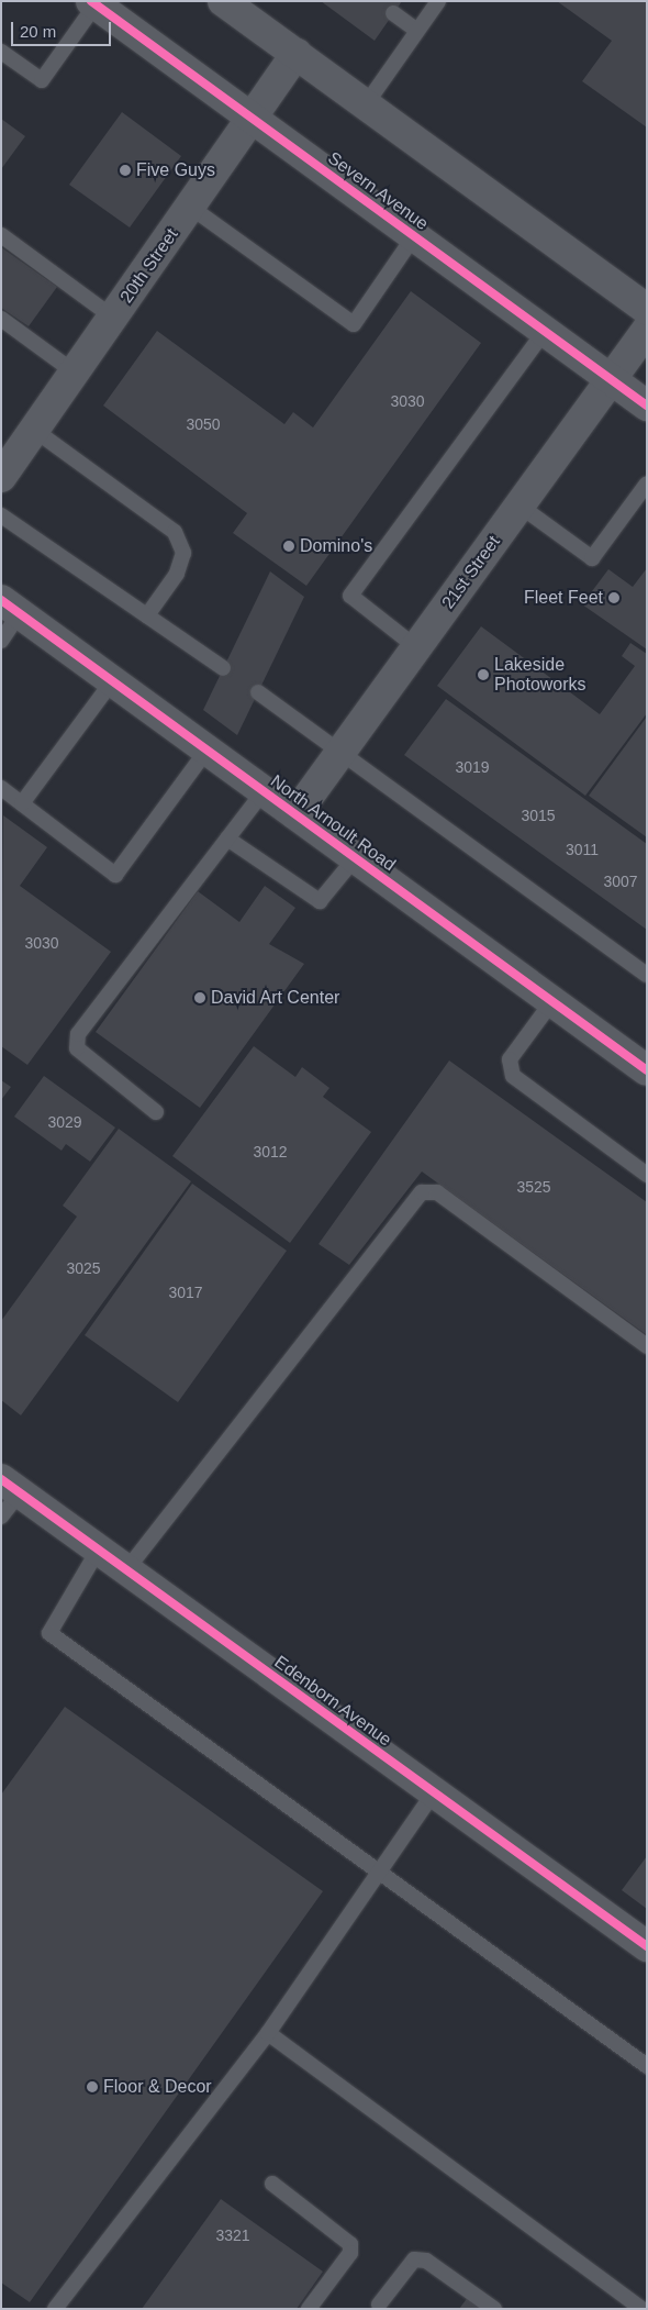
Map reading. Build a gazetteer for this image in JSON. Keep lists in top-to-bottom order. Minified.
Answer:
{"streets":{"street":["Severn Avenue","20th Street","21st Street","North Arnoult Road","Edenborn Avenue"]},"crossings":[["Severn Avenue","20th Street"],["Severn Avenue","21st Street"],["21st Street","North Arnoult Road"]],"places":["Five Guys","Domino's","Fleet Feet","Lakeside Photoworks","David Art Center","Floor & Decor"],"house_numbers":["3030","3050","3019","3015","3011","3007","3030","3029","3012","3525","3025","3017","3321"],"scale_bar":"20 m"}
